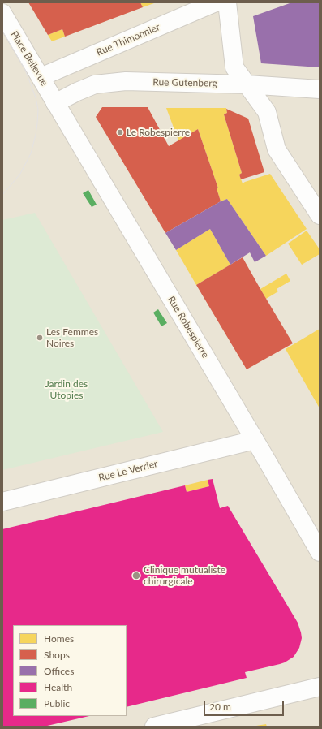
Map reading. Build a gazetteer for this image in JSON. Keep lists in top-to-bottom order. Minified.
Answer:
{"streets":{"street":["Rue Thimonnier","Place Bellevue","Rue Gutenberg","Rue Robespierre","Rue Le Verrier"]},"crossings":[["Rue Thimonnier","Place Bellevue"],["Place Bellevue","Rue Gutenberg"],["Place Bellevue","Rue Robespierre"],["Rue Gutenberg","Rue Robespierre"],["Rue Robespierre","Rue Le Verrier"]],"parks":["Jardin des Utopies"],"places":["Le Robespierre","Les Femmes Noires","Clinique mutualiste chirurgicale"],"legend":["Homes","Shops","Offices","Health","Public"],"scale_bar":"20 m"}
